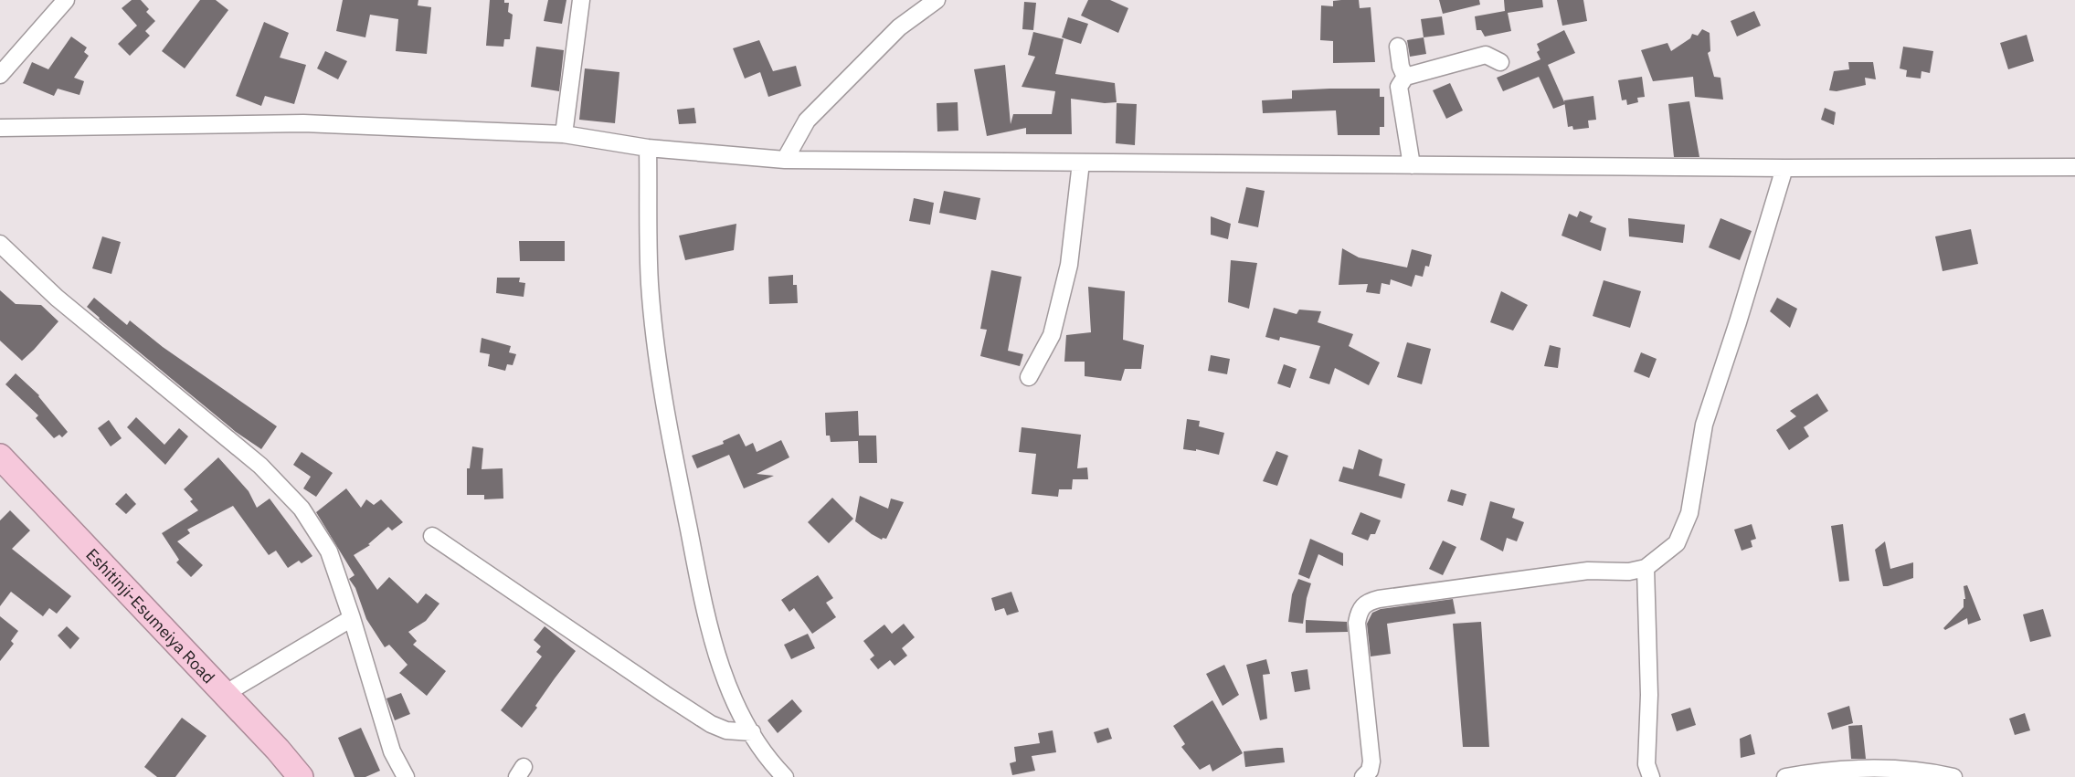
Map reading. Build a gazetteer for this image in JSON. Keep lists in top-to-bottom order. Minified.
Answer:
{"streets":{"highway":["Eshitinji-Esumeiya Road"]}}
